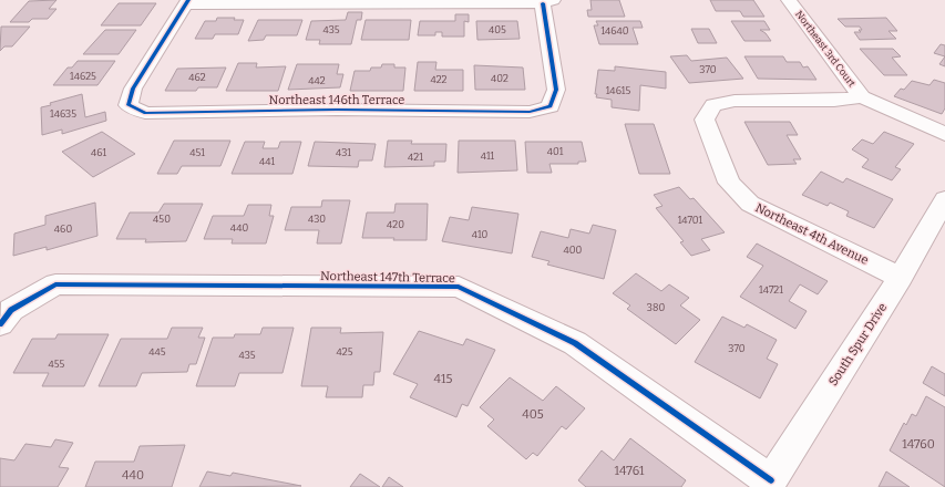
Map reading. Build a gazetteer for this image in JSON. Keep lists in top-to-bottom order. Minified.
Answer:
{"streets":{"street":["Northeast 3rd Court","Northeast 146th Terrace","Northeast 4th Avenue","Northeast 147th Terrace","South Spur Drive"]},"crossings":[["Northeast 3rd Court","Northeast 4th Avenue"],["Northeast 4th Avenue","South Spur Drive"],["Northeast 147th Terrace","South Spur Drive"]],"house_numbers":["435","405","14640","370","14625","462","402","422","442","14615","14635","401","461","451","431","411","421","441","450","430","14701","420","440","460","410","400","14721","380","370","445","425","435","455","415","405","14760","14761","440"]}
